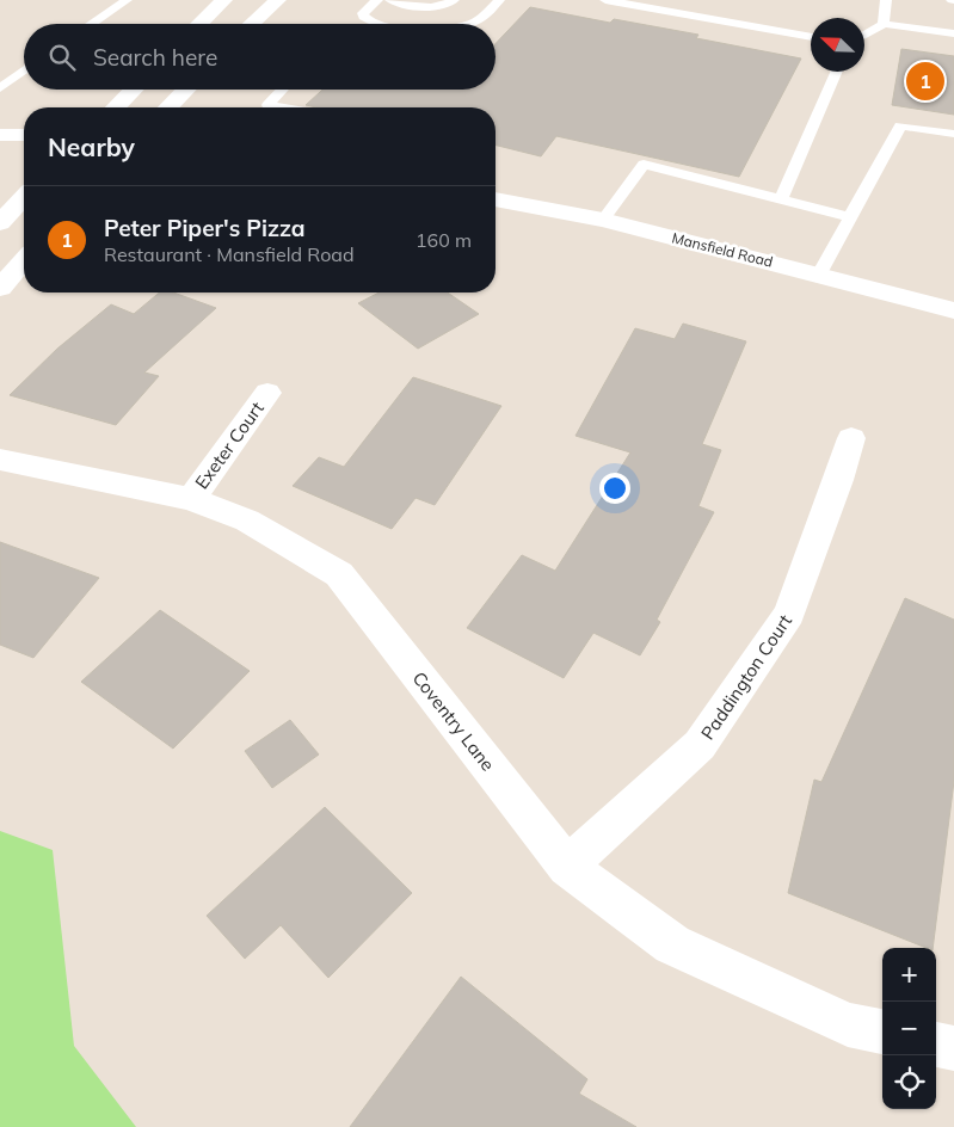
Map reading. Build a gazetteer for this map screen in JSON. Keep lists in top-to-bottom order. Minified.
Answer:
{"streets":{"street":["Mansfield Road","Exeter Court","Paddington Court","Coventry Lane"]},"crossings":[["Exeter Court","Coventry Lane"],["Paddington Court","Coventry Lane"]],"north":"top left","page":{"search":"Search here","pins":"1","heading":"Nearby","list":[{"mark":"1","name":"Peter Piper's Pizza","note":"Restaurant · Mansfield Road","value":"160 m"}],"map_buttons":["+","−"]}}
